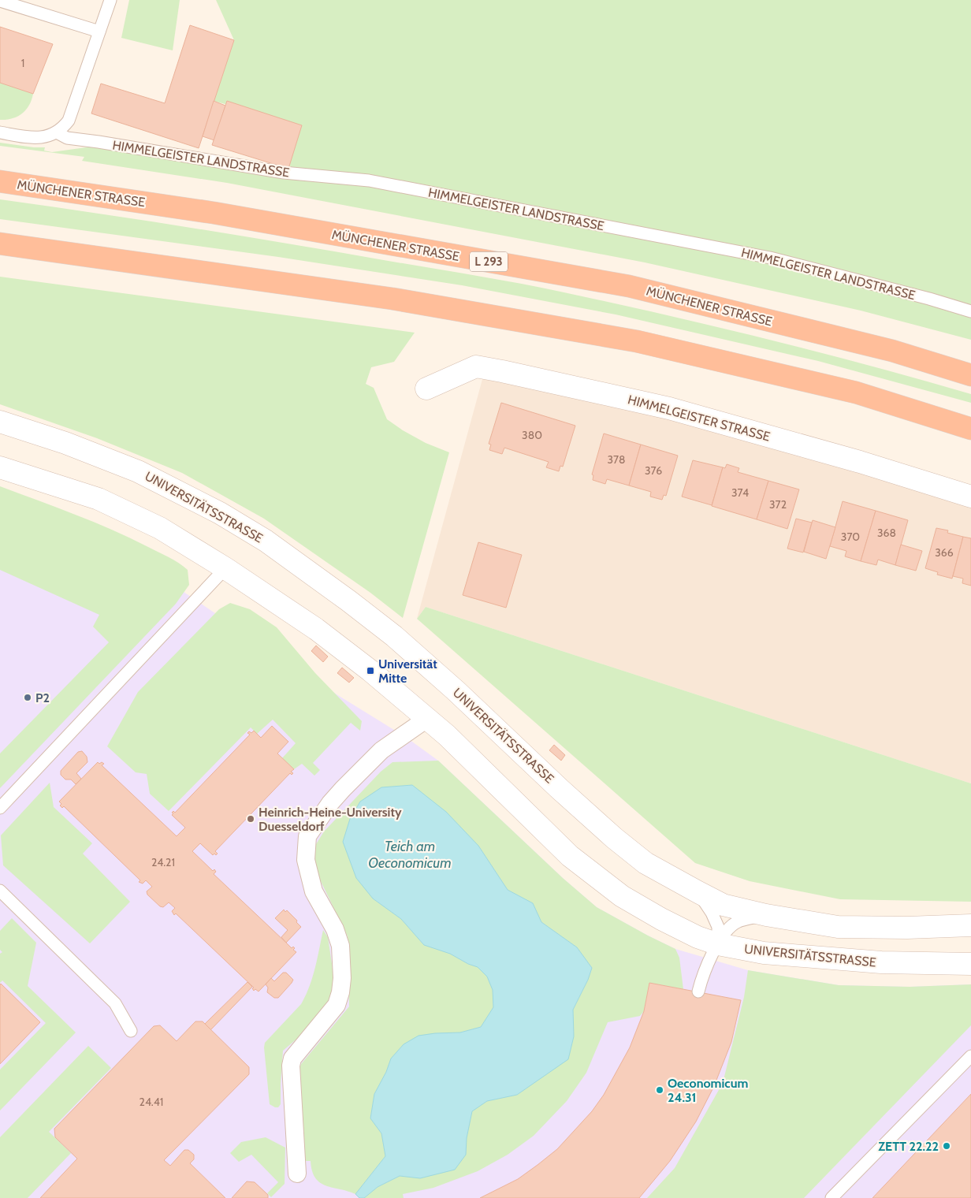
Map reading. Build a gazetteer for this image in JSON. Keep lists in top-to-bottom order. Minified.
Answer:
{"streets":{"highway":["MÜNCHENER STRASSE","L 293"],"street":["HIMMELGEISTER STRASSE","UNIVERSITÄTSSTRASSE"],"lane":["HIMMELGEISTER LANDSTRASSE"]},"water":["Teich am Oeconomicum"],"places":{"transit":["Universität Mitte"],"other":["P2","Heinrich-Heine-University Duesseldorf","Oeconomicum 24.31","ZETT 22.22"]},"house_numbers":["1","380","378","376","374","372","368","370","366","24.21","24.41"]}
